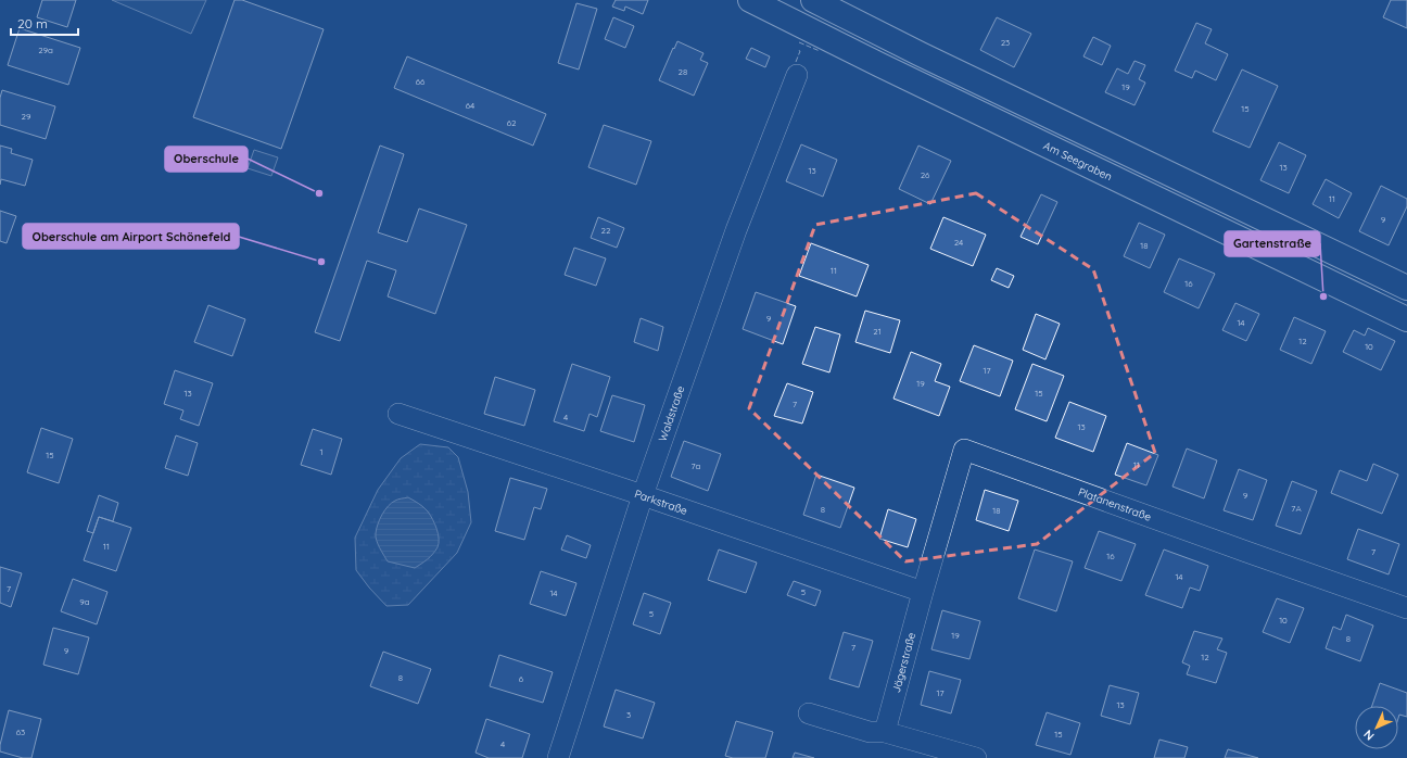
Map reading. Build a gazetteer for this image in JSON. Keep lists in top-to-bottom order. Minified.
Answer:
{"streets":{"main road":["Am Seegraben"],"street":["Waldstraße","Parkstraße","Platanenstraße","Jägerstraße"]},"crossings":[["Waldstraße","Parkstraße"],["Parkstraße","Platanenstraße"],["Parkstraße","Jägerstraße"],["Platanenstraße","Jägerstraße"]],"places":["Oberschule","Oberschule am Airport Schönefeld","Gartenstraße"],"house_numbers":["23","29a","28","66","19","64","15","29","62","13","13","26","11","9","22","24","18","11","16","9","14","21","12","10","17","19","13","15","7","4","13","1","15","11","7a","9","7A","8","18","11","7","16","14","7","5","14","9a","5","10","19","8","7","9","12","8","6","17","13","3","63","15","4"],"scale_bar":"20 m","north":"bottom left"}
